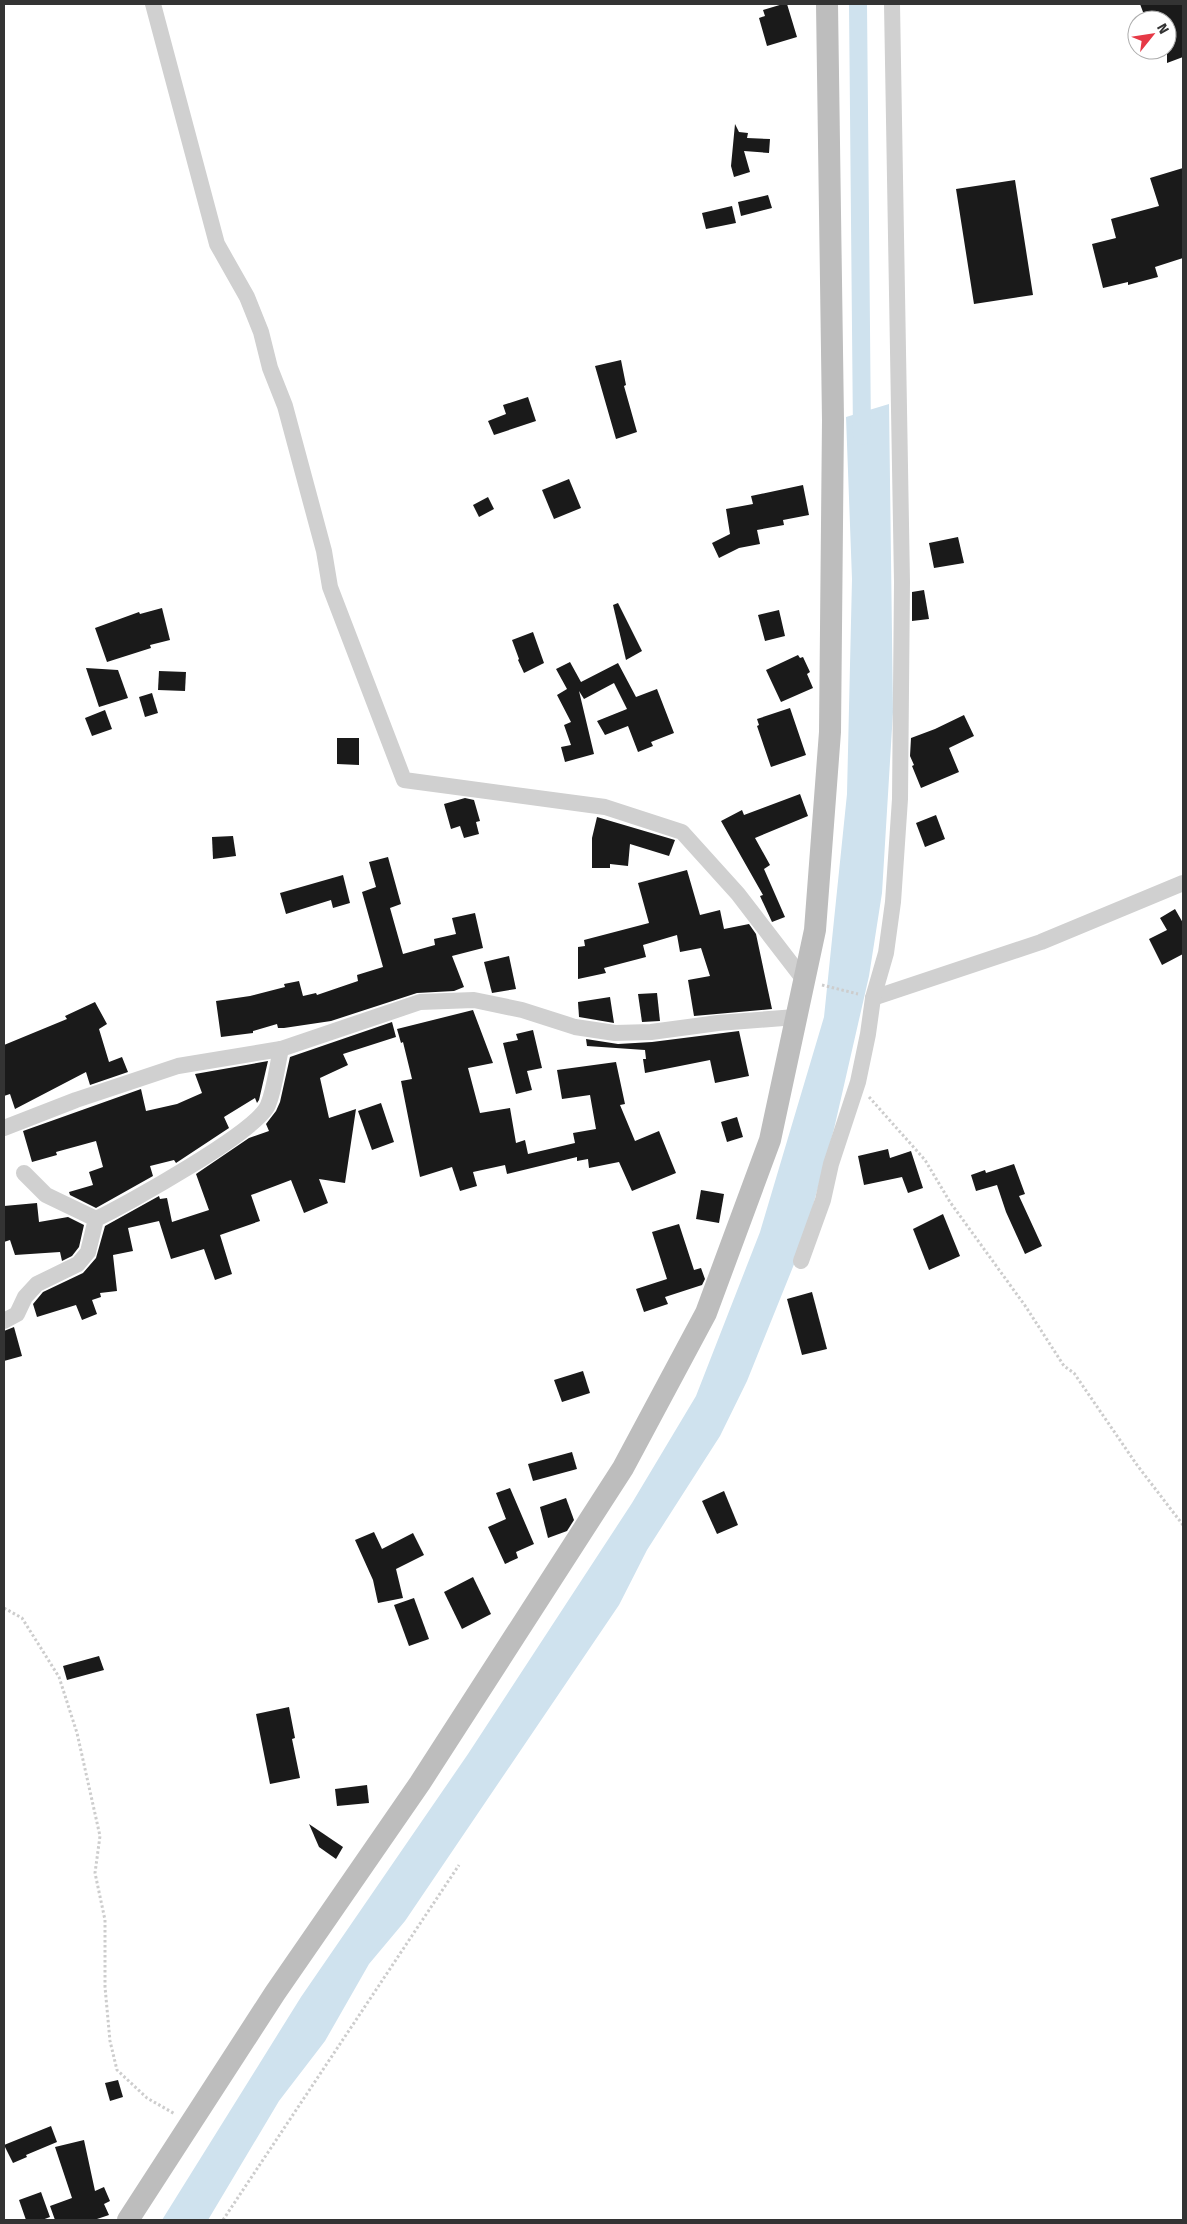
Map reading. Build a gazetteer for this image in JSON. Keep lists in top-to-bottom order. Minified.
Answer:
{"north":"top right"}
